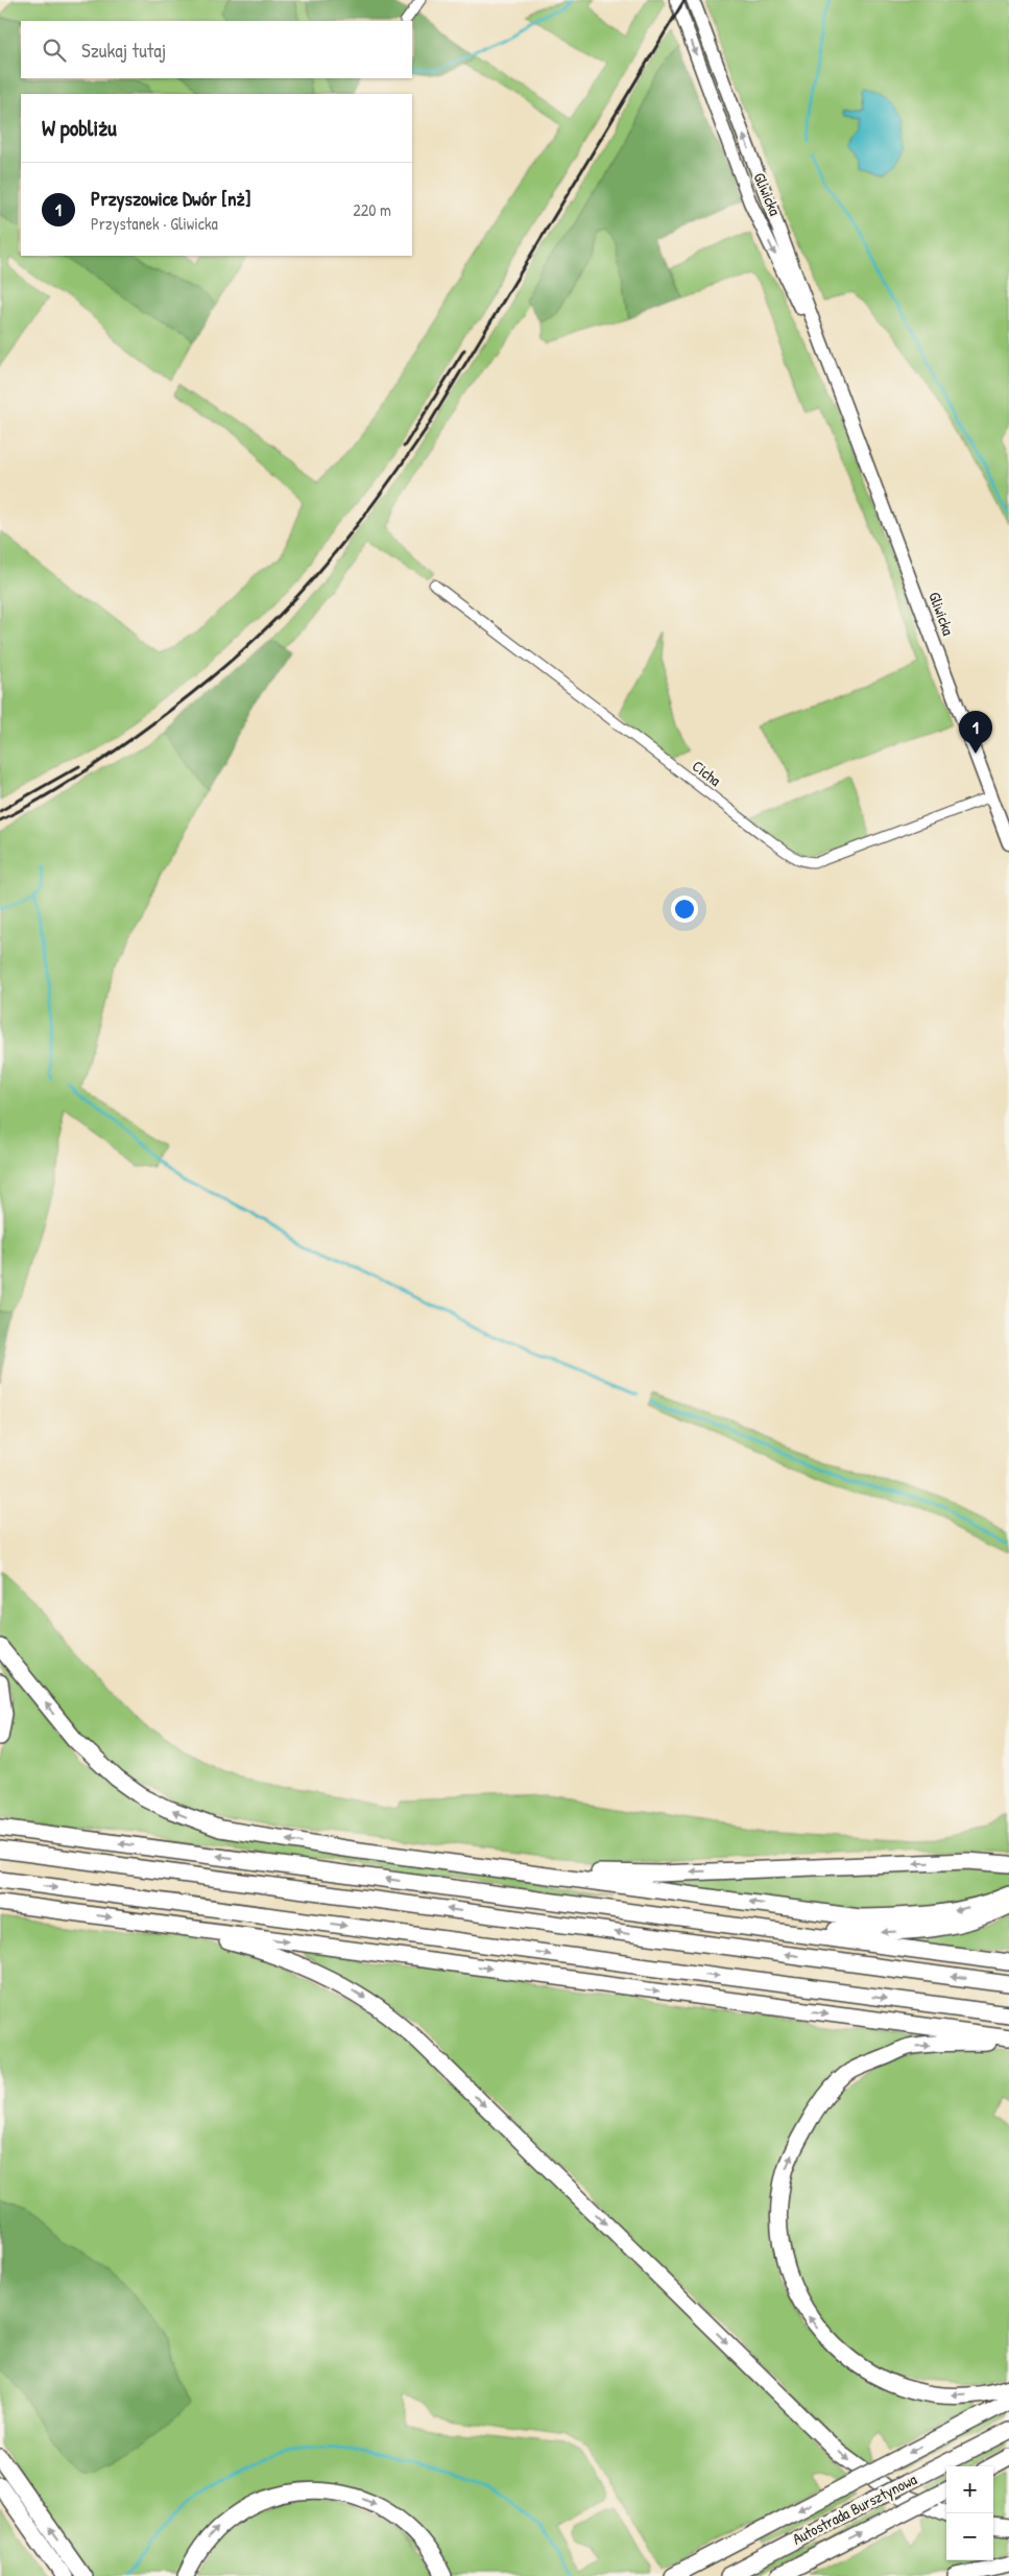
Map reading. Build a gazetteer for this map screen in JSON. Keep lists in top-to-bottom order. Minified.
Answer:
{"streets":{"highway":["Autostrada Bursztynowa"],"main road":["Gliwicka"],"street":["Cicha"]},"crossings":[["Gliwicka","Cicha"]],"page":{"search":"Szukaj tutaj","heading":"W pobliżu","list":[{"mark":"1","name":"Przyszowice Dwór [nż]","note":"Przystanek · Gliwicka","value":"220 m"}],"pins":"1","map_buttons":["+","−"]}}
